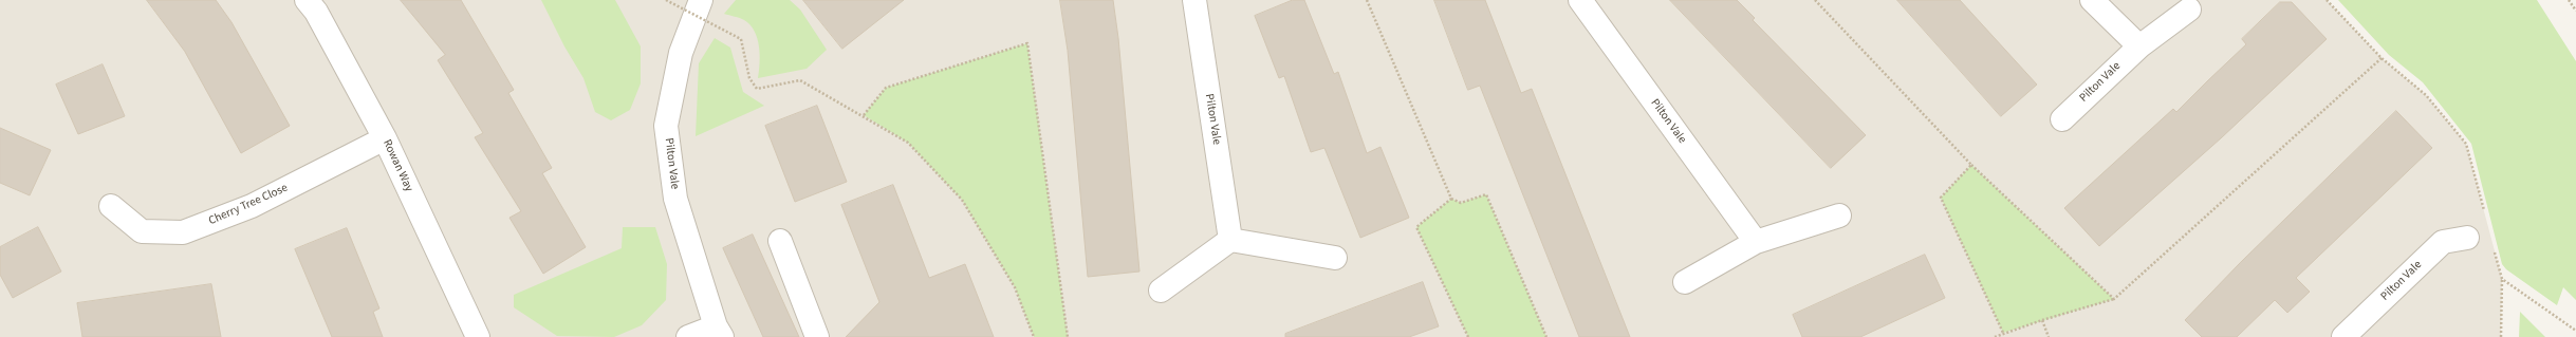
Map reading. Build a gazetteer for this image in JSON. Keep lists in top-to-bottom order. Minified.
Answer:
{"streets":{"street":["Pilton Vale","Rowan Way","Cherry Tree Close"]},"crossings":[["Rowan Way","Cherry Tree Close"]]}
